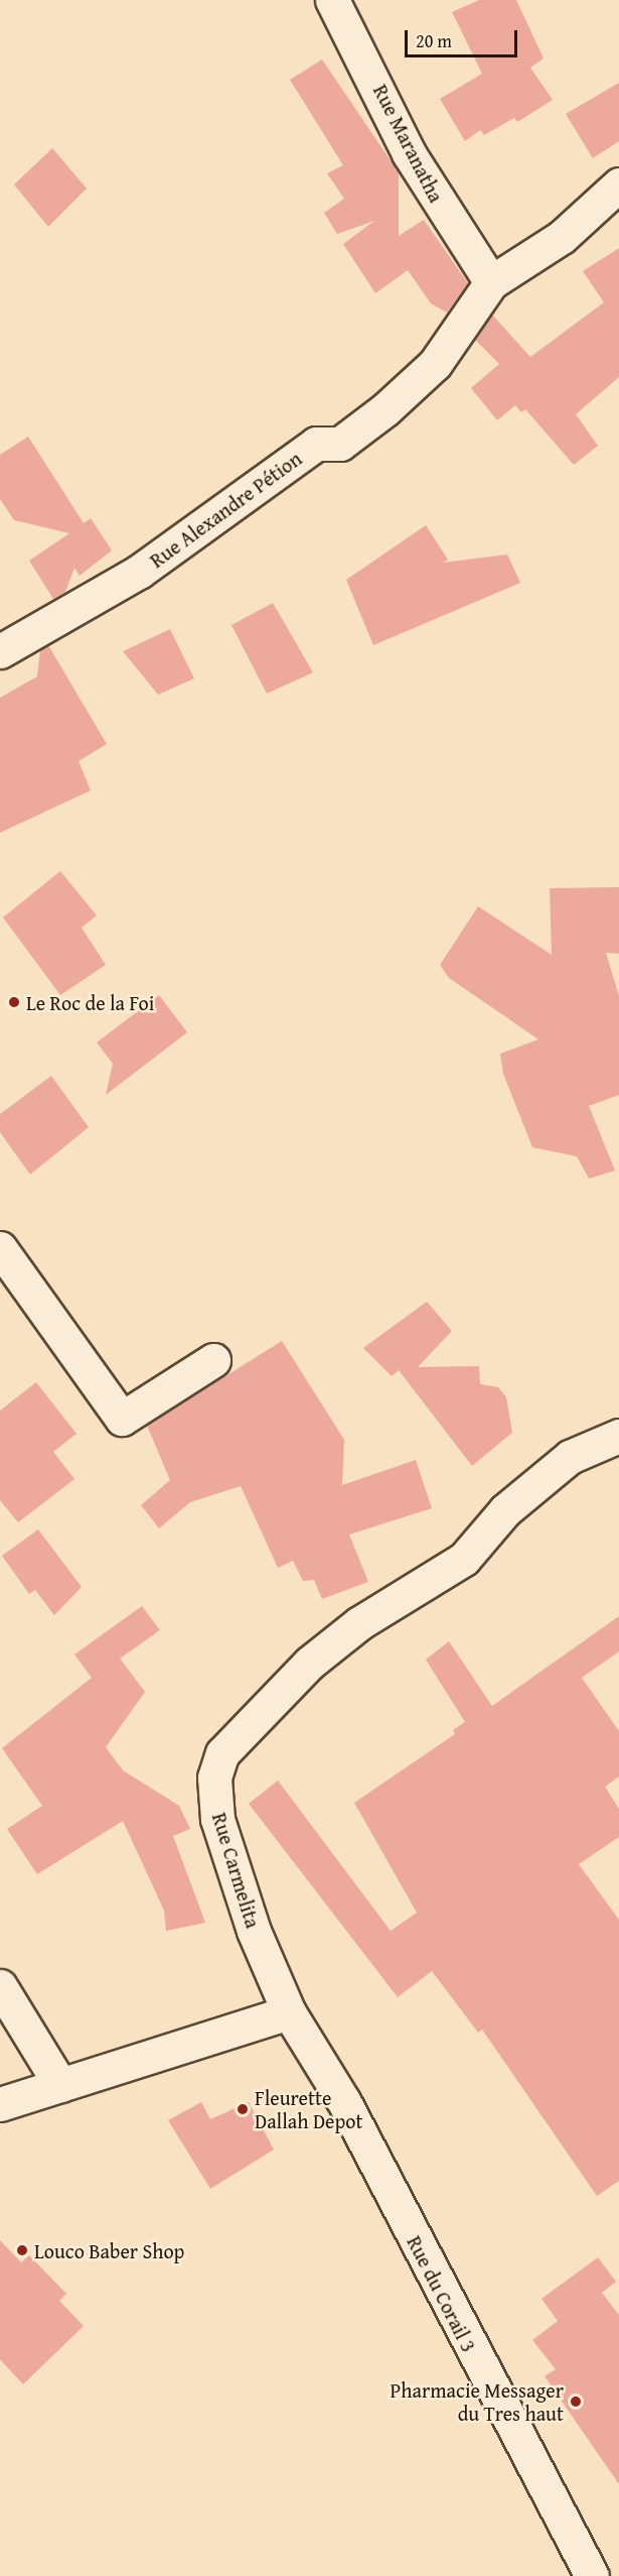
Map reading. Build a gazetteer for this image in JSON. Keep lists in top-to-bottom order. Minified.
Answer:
{"streets":{"street":["Rue Maranatha","Rue Alexandre Pétion","Rue Carmelita","Rue du Corail 3"]},"crossings":[["Rue Maranatha","Rue Alexandre Pétion"],["Rue Carmelita","Rue du Corail 3"]],"places":["Le Roc de la Foi","Fleurette Dallah Depot","Louco Baber Shop","Pharmacie Messager du Tres haut"],"scale_bar":"20 m"}
